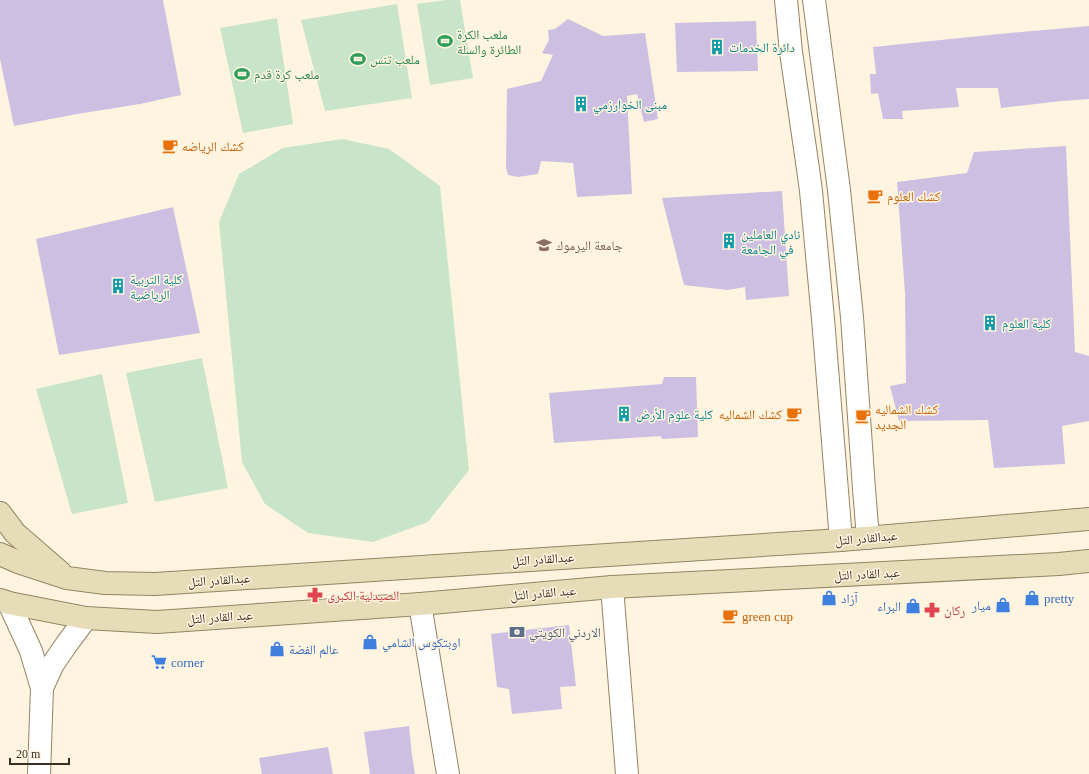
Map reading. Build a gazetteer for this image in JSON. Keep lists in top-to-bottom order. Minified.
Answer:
{"streets":{"main road":["عبدالقادر التل","عبد القادر التل"]},"places":{"sports":["ملعب الكرة الطائرة والسلة","ملعب تنس","ملعب كرة قدم"],"building":["دائرة الخدمات","مبنى الخوارزمي","نادي العاملين في الجامعة","كلية التربية الرياضية","كلية العلوم","كلية علوم الأرض"],"cafe":["كشك الرياضه","كشك العلوم","كشك الشماليه","كشك الشماليه الجديد","green cup"],"school or university":["جامعة اليرموك"],"pharmacy":["الصيدلية الكبرى","ركان"],"shop":["آزاد","pretty","ميار","البراء","اوبتكوس الشامي","عالم الفضة"],"bank":["الاردني الكويتي"],"supermarket":["corner"]},"scale_bar":"20 m"}
